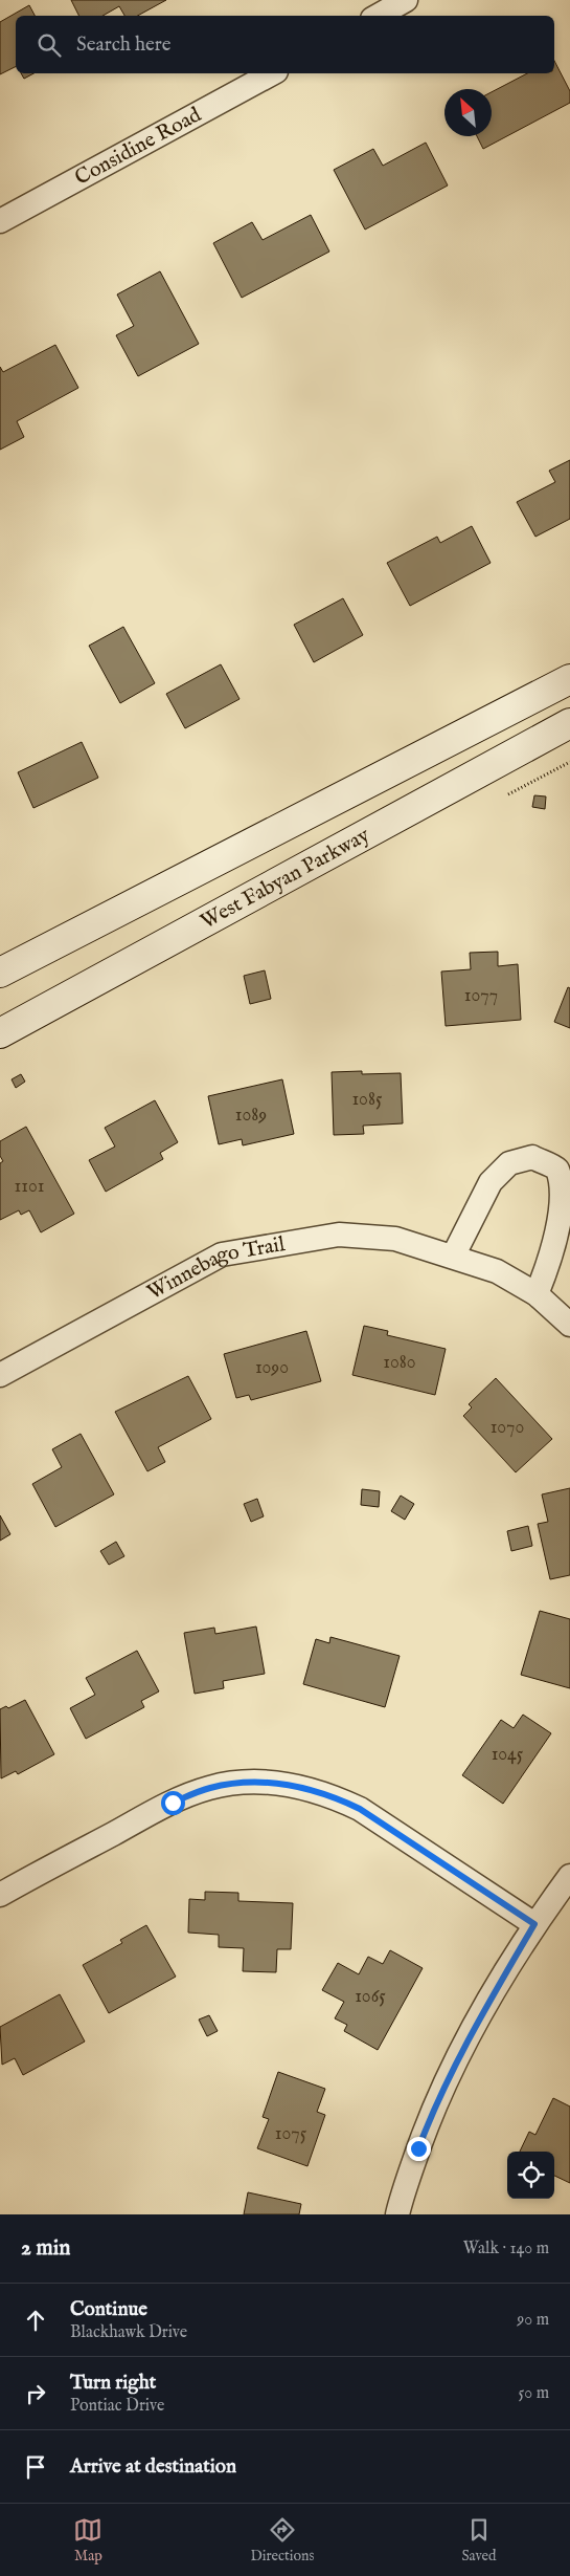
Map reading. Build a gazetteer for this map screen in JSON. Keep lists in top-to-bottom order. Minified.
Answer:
{"streets":{"main road":["West Fabyan Parkway"],"street":["Considine Road","Winnebago Trail"]},"house_numbers":["1077","1085","1089","1101","1080","1090","1070","1045","1065","1075"],"north":"top left","page":{"search":"Search here","heading":["2 min","Walk · 140 m"],"list":[["Continue","Blackhawk Drive","90 m"],["Turn right","Pontiac Drive","50 m"],"Arrive at destination"],"nav":["Map","Directions","Saved"]}}
